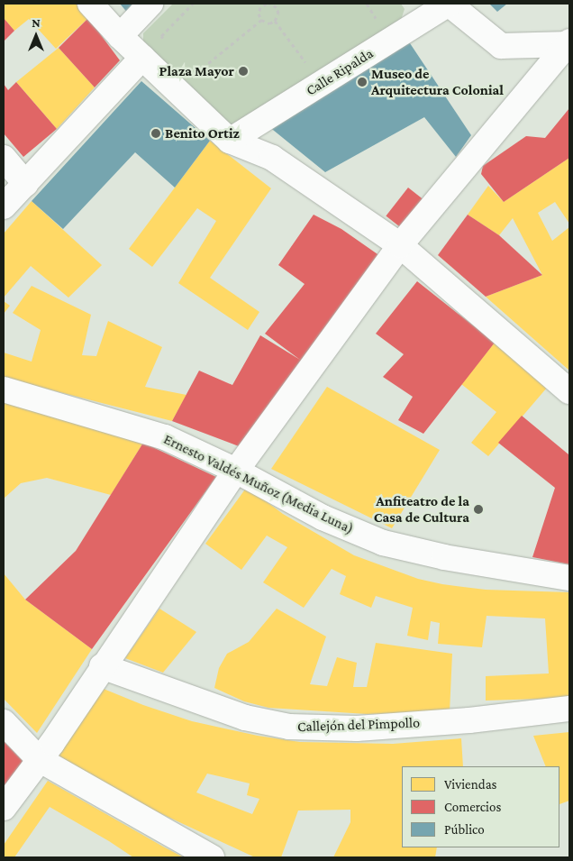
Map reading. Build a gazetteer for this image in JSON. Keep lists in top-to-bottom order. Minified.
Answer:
{"streets":{"street":["Calle Ripalda","Ernesto Valdés Muñoz (Media Luna)","Callejón del Pimpollo"]},"places":["Plaza Mayor","Museo de Arquitectura Colonial","Benito Ortiz","Anfiteatro de la Casa de Cultura"],"legend":["Viviendas","Comercios","Público"],"north":"top"}
